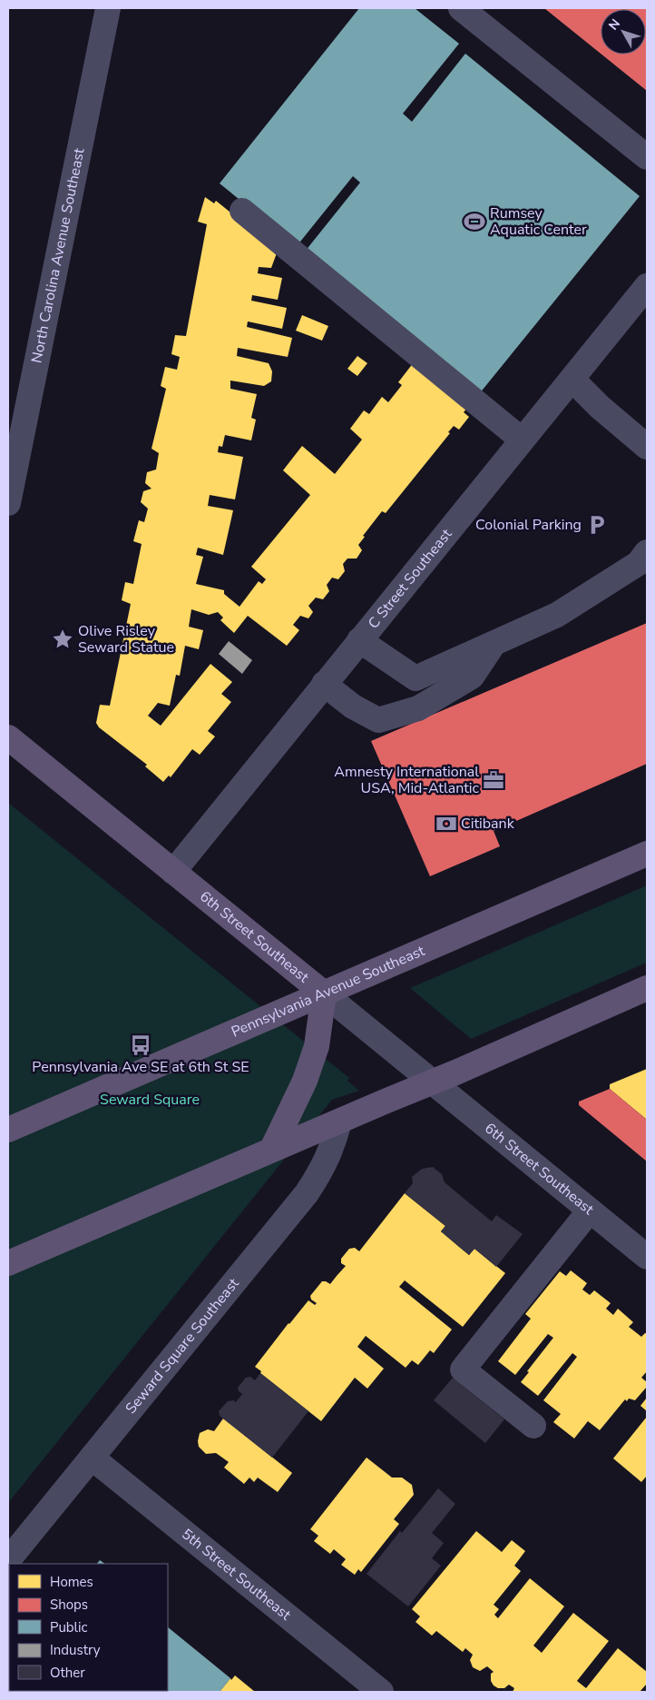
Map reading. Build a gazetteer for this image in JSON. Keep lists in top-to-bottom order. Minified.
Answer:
{"streets":{"main road":["6th Street Southeast","Pennsylvania Avenue Southeast"],"street":["North Carolina Avenue Southeast","C Street Southeast","Seward Square Southeast","5th Street Southeast"]},"crossings":[["C Street Southeast","6th Street Southeast"],["6th Street Southeast","Pennsylvania Avenue Southeast"],["Seward Square Southeast","5th Street Southeast"]],"parks":["Seward Square"],"places":{"sports":["Rumsey Aquatic Center"],"parking":["Colonial Parking"],"place":["Olive Risley Seward Statue"],"office":["Amnesty International USA, Mid-Atlantic"],"bank":["Citibank"],"bus stop":["Pennsylvania Ave SE at 6th St SE"]},"legend":["Homes","Shops","Public","Industry","Other"],"north":"top left"}
